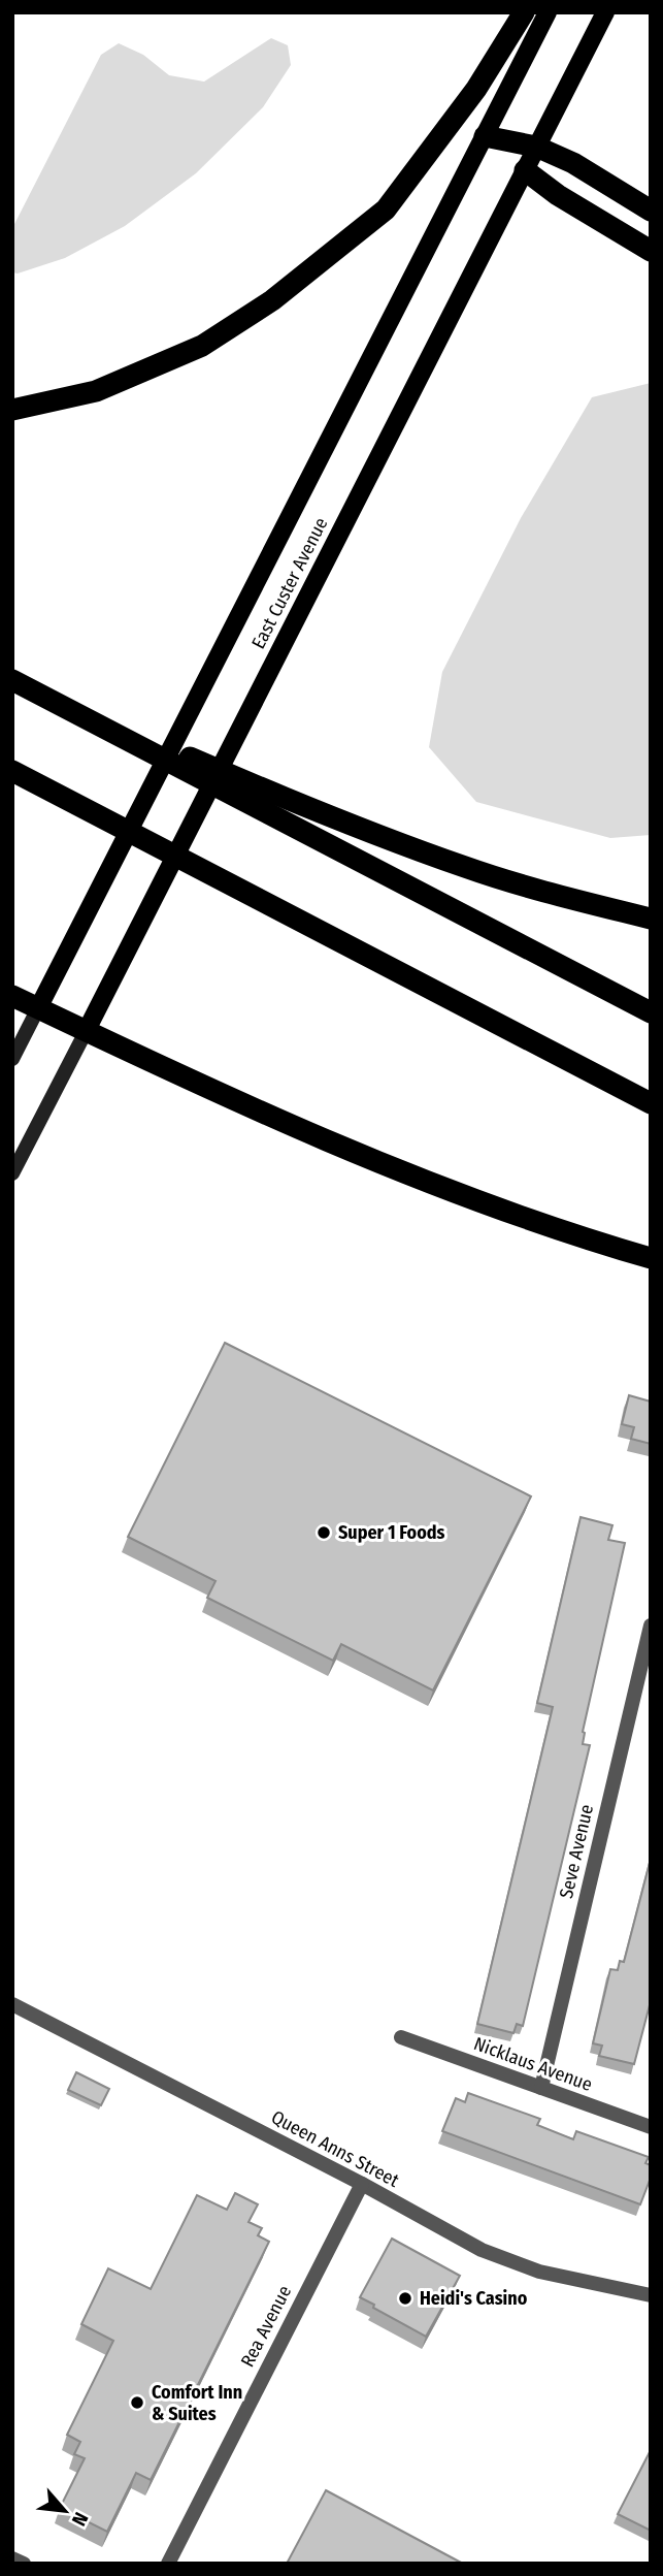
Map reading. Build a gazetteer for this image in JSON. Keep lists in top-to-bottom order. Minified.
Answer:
{"streets":{"main road":["East Custer Avenue"],"street":["Seve Avenue","Nicklaus Avenue","Queen Anns Street","Rea Avenue"]},"crossings":[["Seve Avenue","Nicklaus Avenue"],["Queen Anns Street","Rea Avenue"]],"places":["Super 1 Foods","Heidi's Casino","Comfort Inn & Suites"],"north":"bottom right"}
